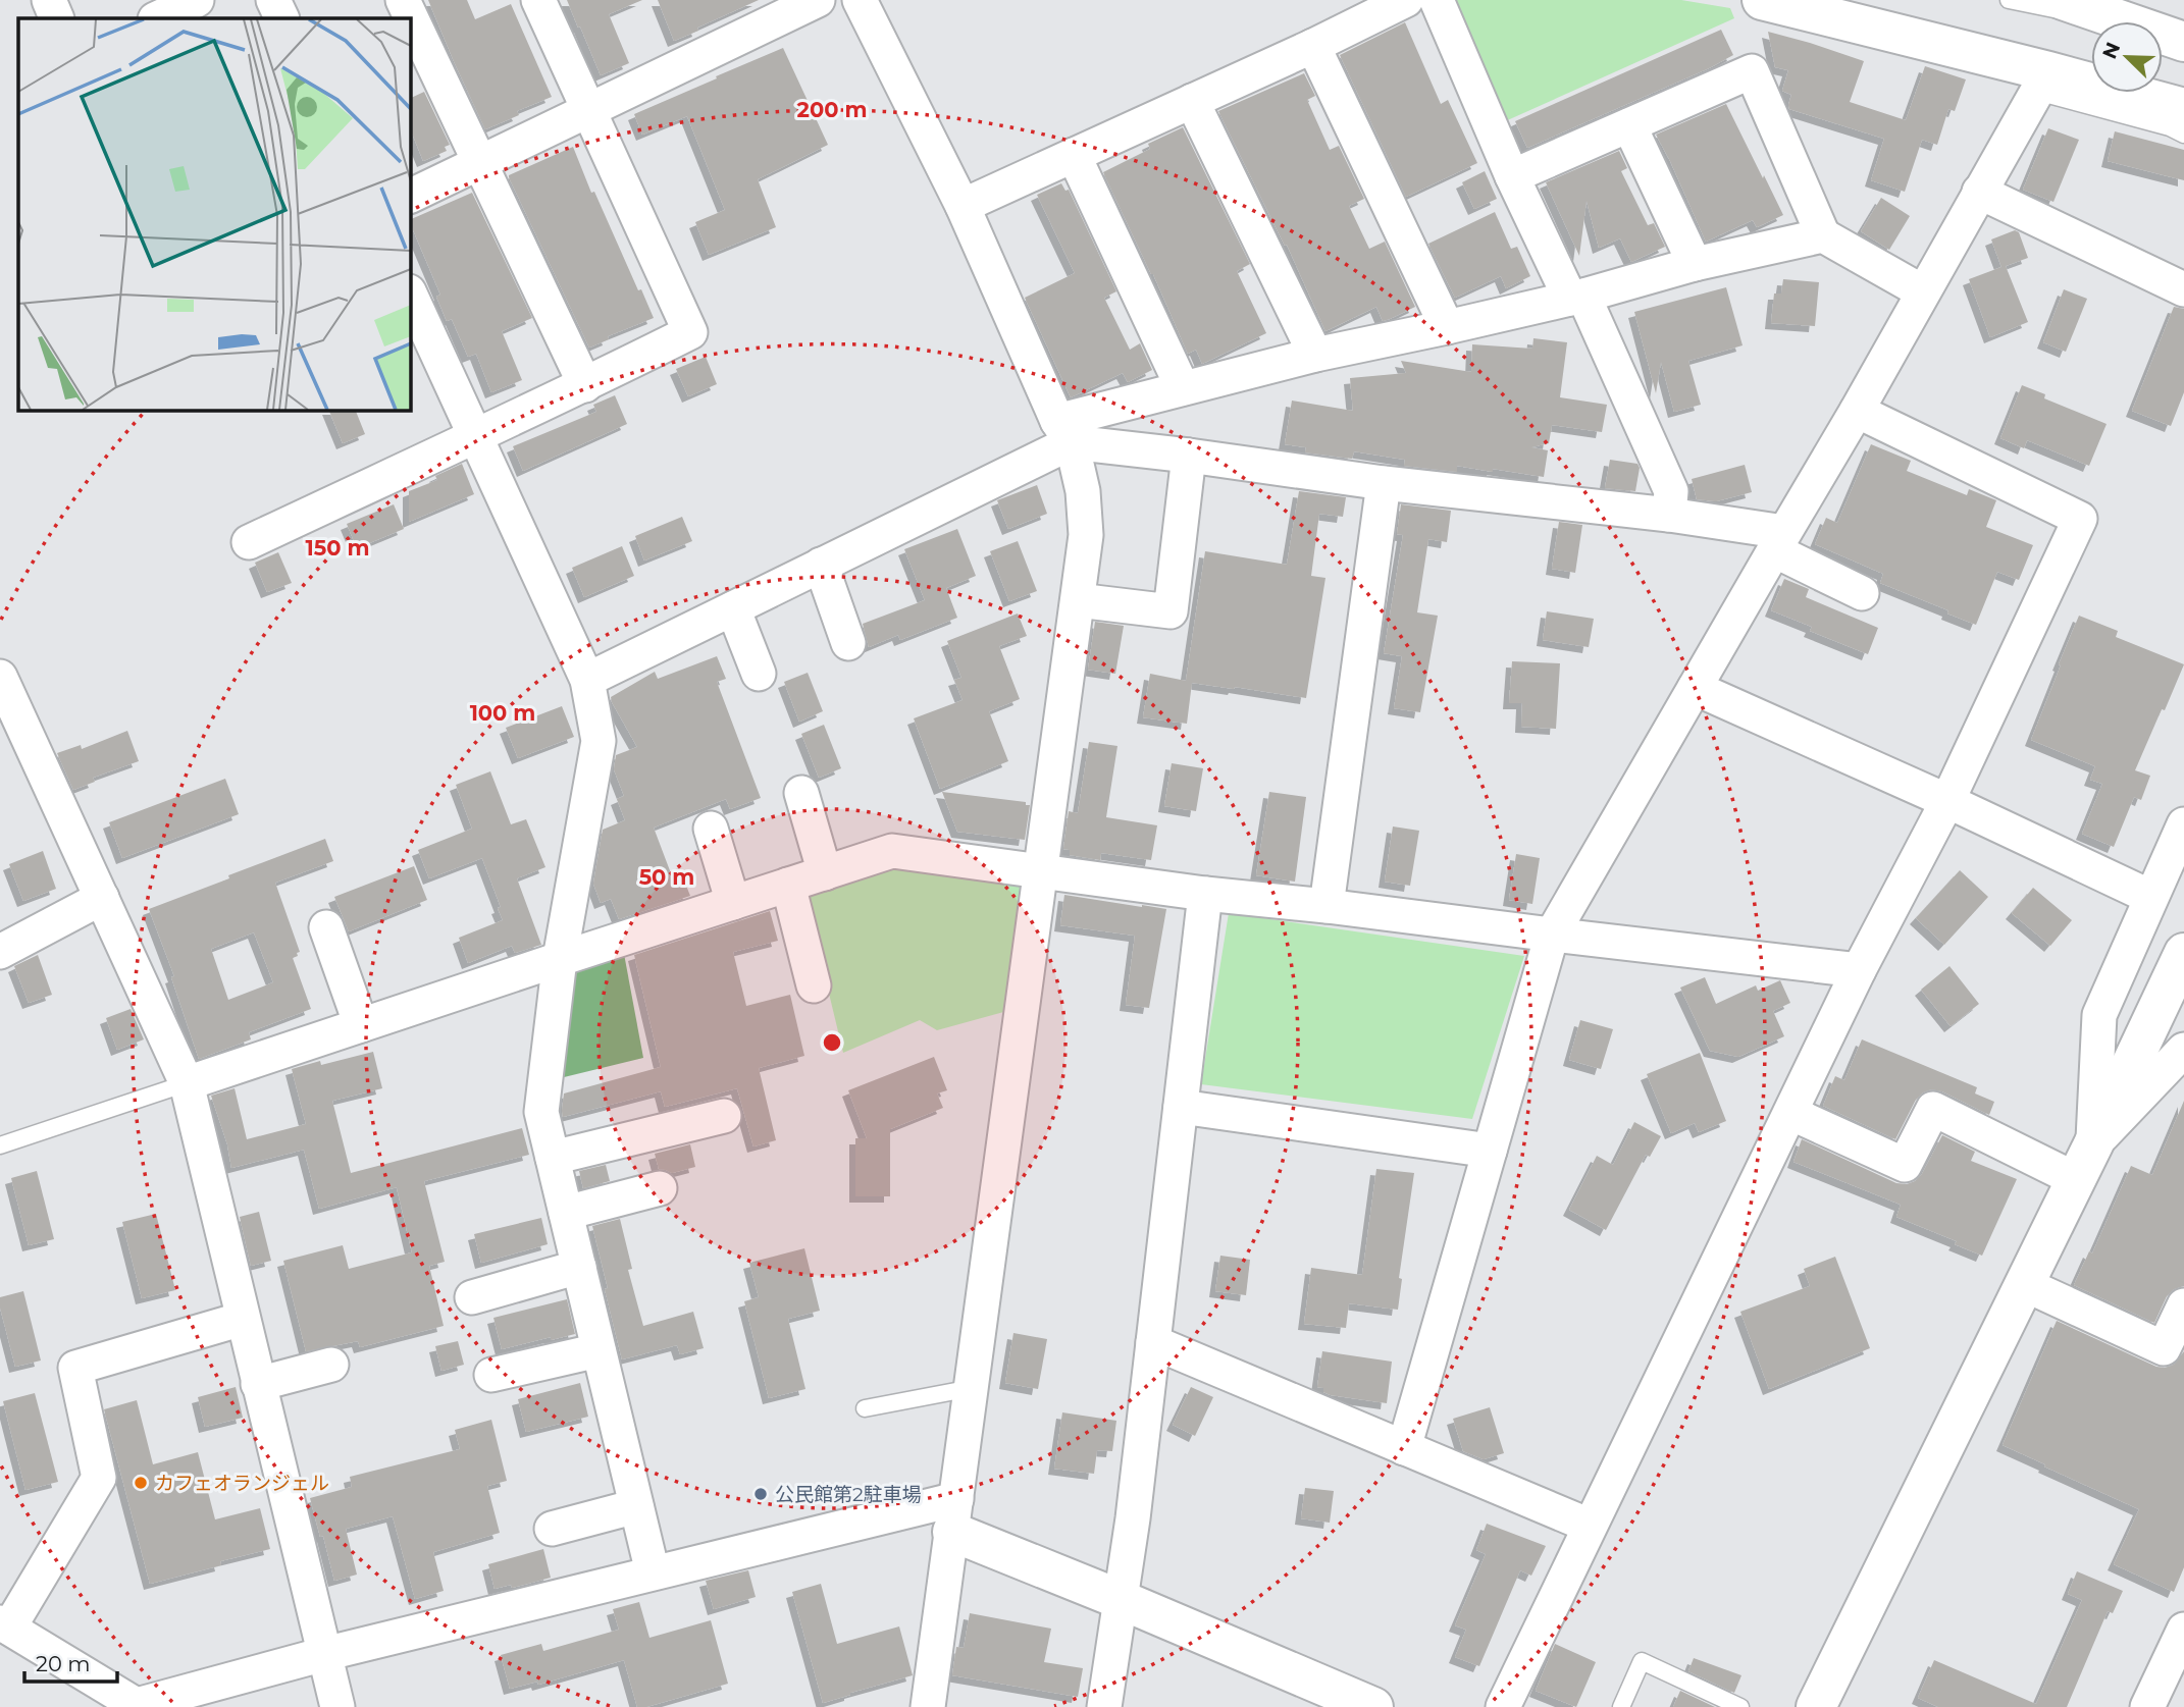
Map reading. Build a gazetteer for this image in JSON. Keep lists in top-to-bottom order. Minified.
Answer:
{"places":["カフェオランジェル","公民館第2駐車場"],"scale_bar":"20 m","north":"top left","rings":["200 m","150 m","100 m","50 m"]}
